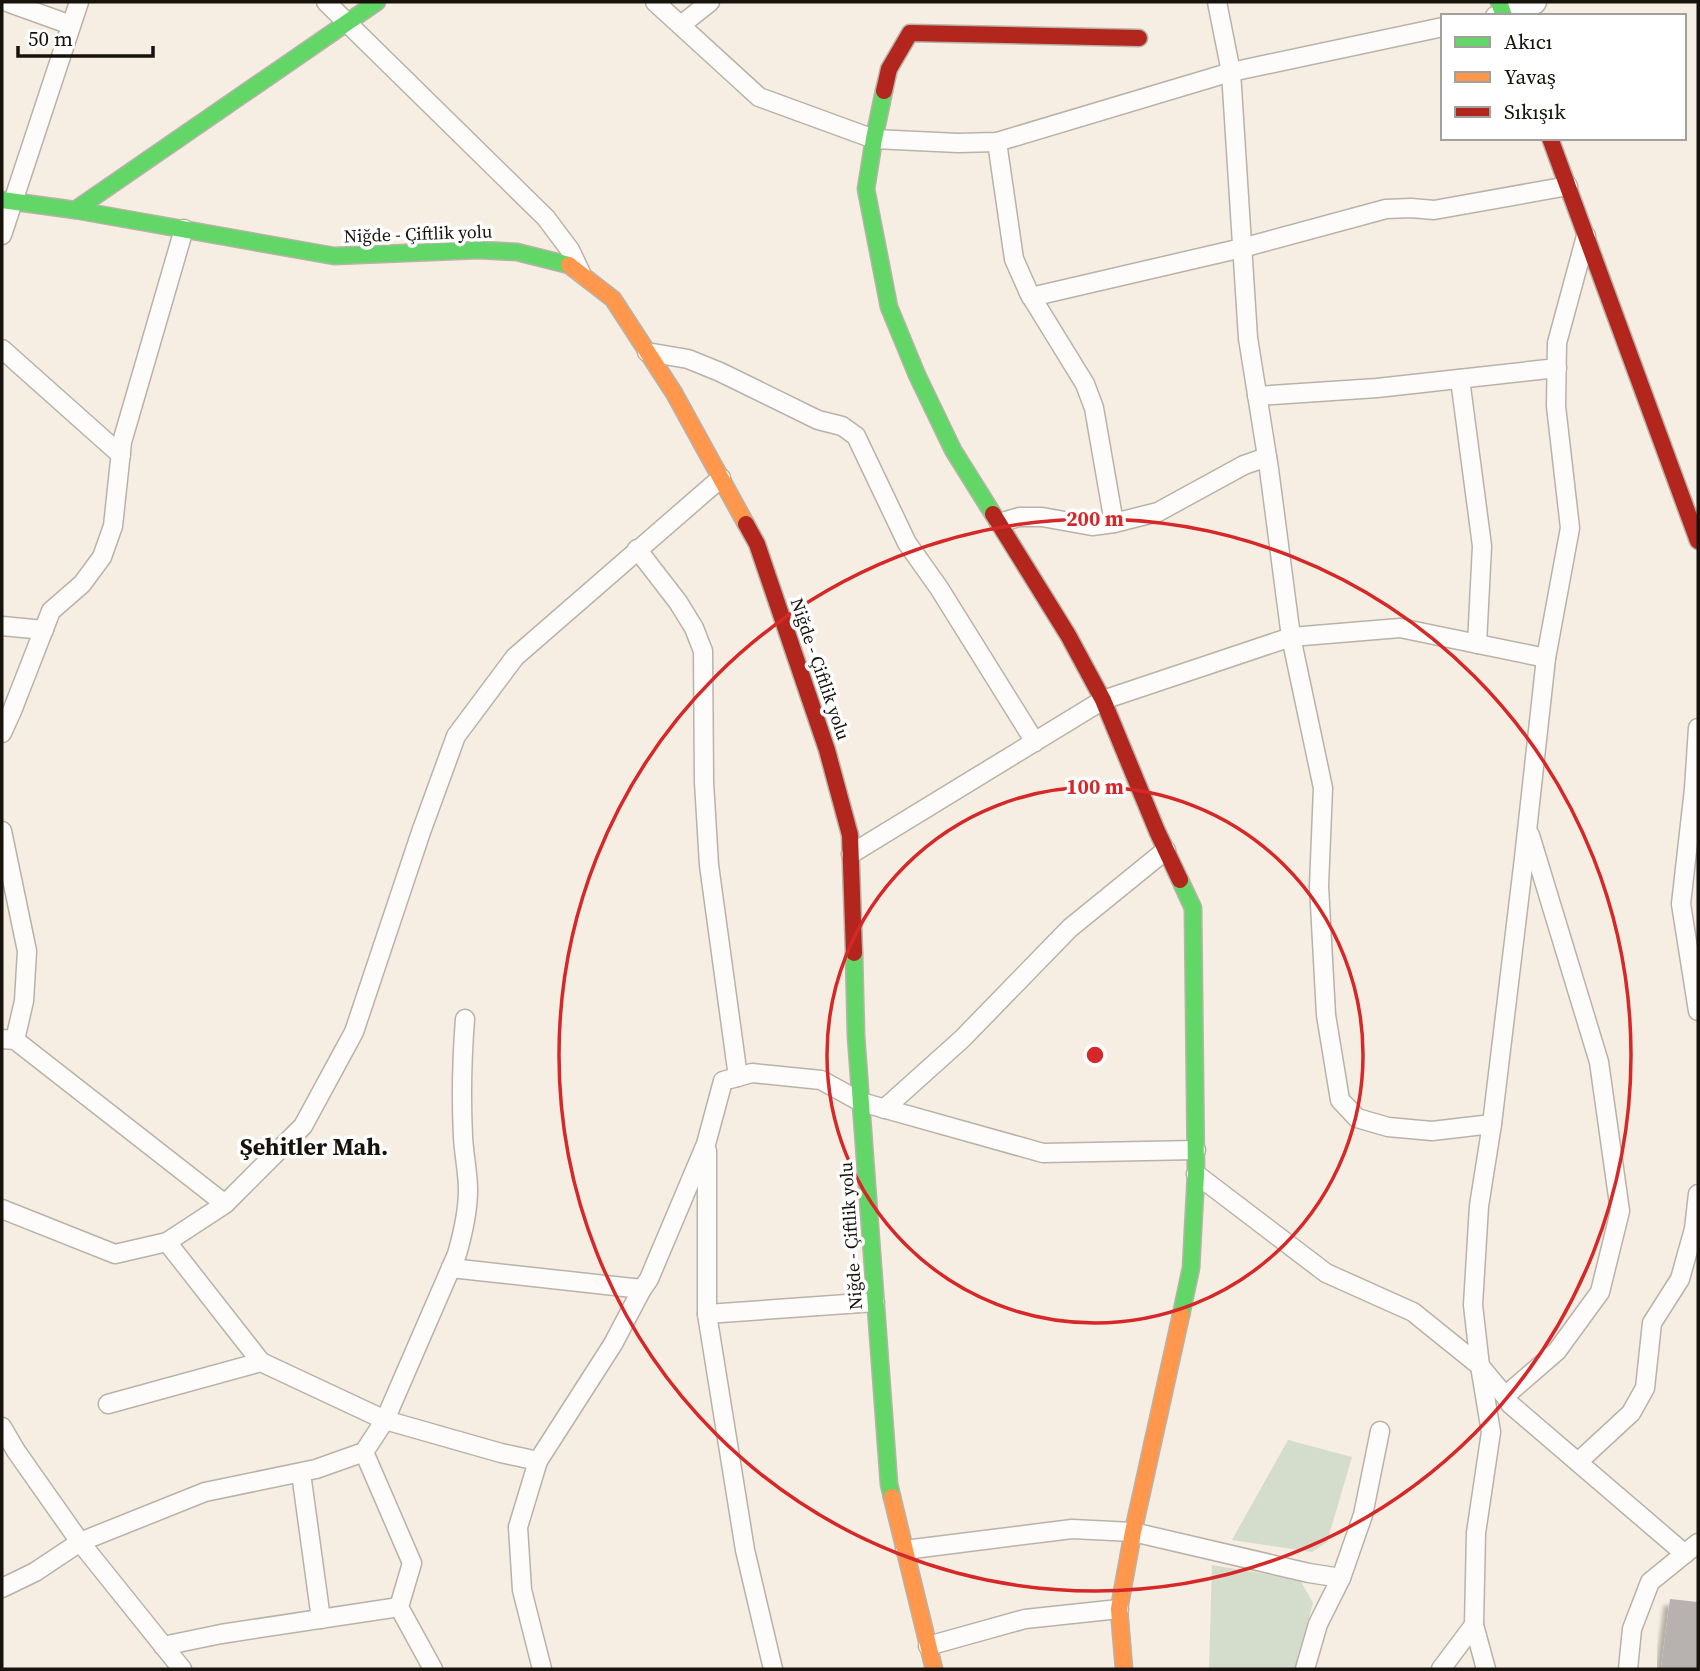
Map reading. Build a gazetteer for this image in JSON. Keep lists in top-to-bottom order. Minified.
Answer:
{"streets":{"main road":["Niğde - Çiftlik yolu"]},"districts":["Şehitler Mah."],"legend":["Akıcı","Yavaş","Sıkışık"],"scale_bar":"50 m","rings":["200 m","100 m"]}
